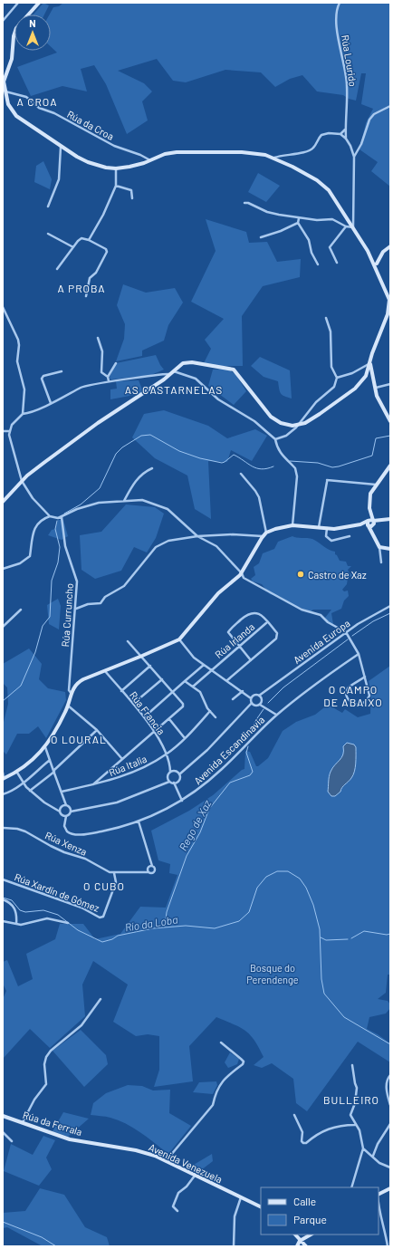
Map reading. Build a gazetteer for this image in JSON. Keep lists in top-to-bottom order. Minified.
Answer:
{"streets":{"main road":["Rúa da Ferrala","Avenida Venezuela"],"street":["Rúa Lourido","Rúa da Croa","Rúa Curruncho","Rúa Irlanda","Avenida Europa","Rúa Francia","Avenida Escandinavia","Rúa Italia","Rúa Xenza","Rúa Xardín de Gómez"]},"crossings":[["Rúa Francia","Rúa Italia"],["Rúa Xenza","Rúa Xardín de Gómez"],["Rúa da Ferrala","Avenida Venezuela"]],"districts":["A CROA","A PROBA","AS CASTARNELAS","O CAMPO DE ABAIXO","O LOURAL","O CUBO","BULLEIRO"],"water":["Rego de Xaz","Río da Loba"],"parks":["Bosque do Perendenge"],"places":["Castro de Xaz"],"legend":["Calle","Parque"],"north":"top"}
